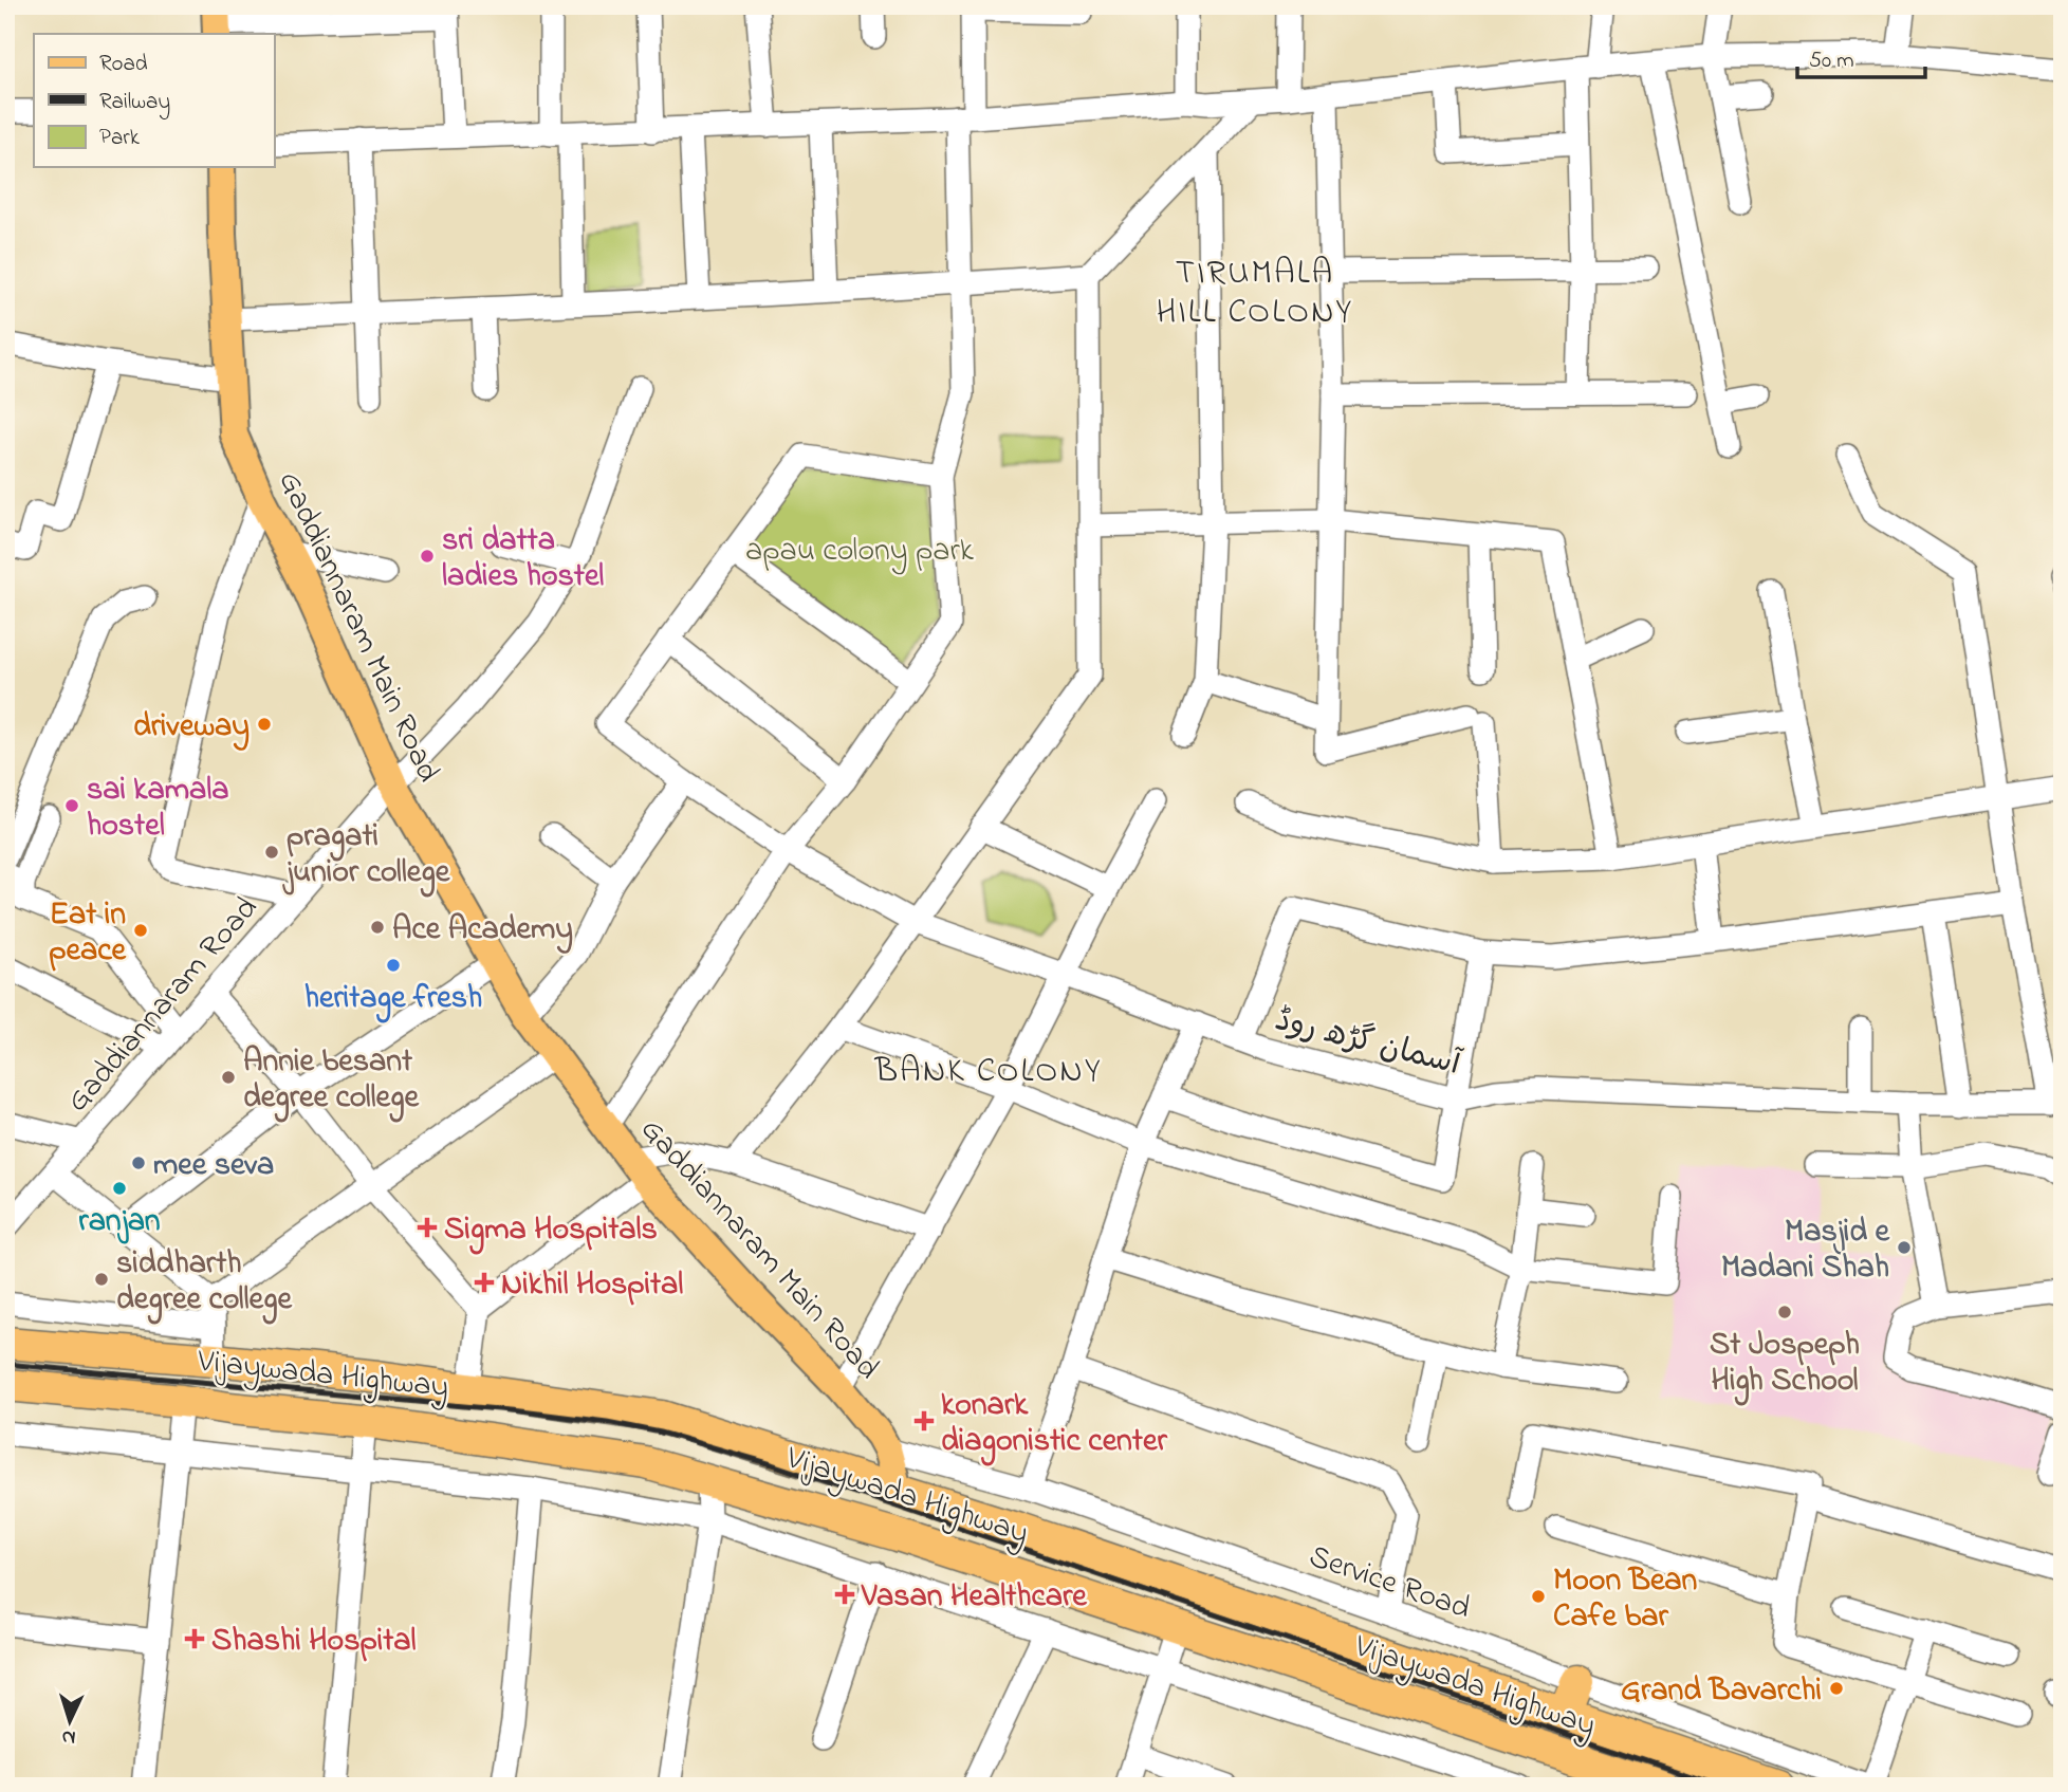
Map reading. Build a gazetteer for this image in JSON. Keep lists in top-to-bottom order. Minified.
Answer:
{"streets":{"highway":["Vijaywada Highway"],"main road":["Gaddiannaram Main Road"],"street":["Gaddiannaram Road","آسمان گڑھ روڈ","Service Road"]},"crossings":[["Gaddiannaram Main Road","Gaddiannaram Road"],["Gaddiannaram Main Road","Vijaywada Highway"],["Gaddiannaram Main Road","Service Road"]],"districts":["TIRUMALA HILL COLONY","BANK COLONY"],"parks":["apau colony park"],"places":{"other":["sri datta ladies hostel","driveway","sai kamala hostel","pragati junior college","Ace Academy","Eat in peace","heritage fresh","Annie besant degree college","mee seva","ranjan","Masjid e Madani Shah","siddharth degree college","St Jospeph High School","Moon Bean Cafe bar","Grand Bavarchi"],"health":["Sigma Hospitals","Nikhil Hospital","konark diagonistic center","Vasan Healthcare","Shashi Hospital"]},"legend":["Road","Railway","Park"],"scale_bar":"50 m","north":"bottom"}
